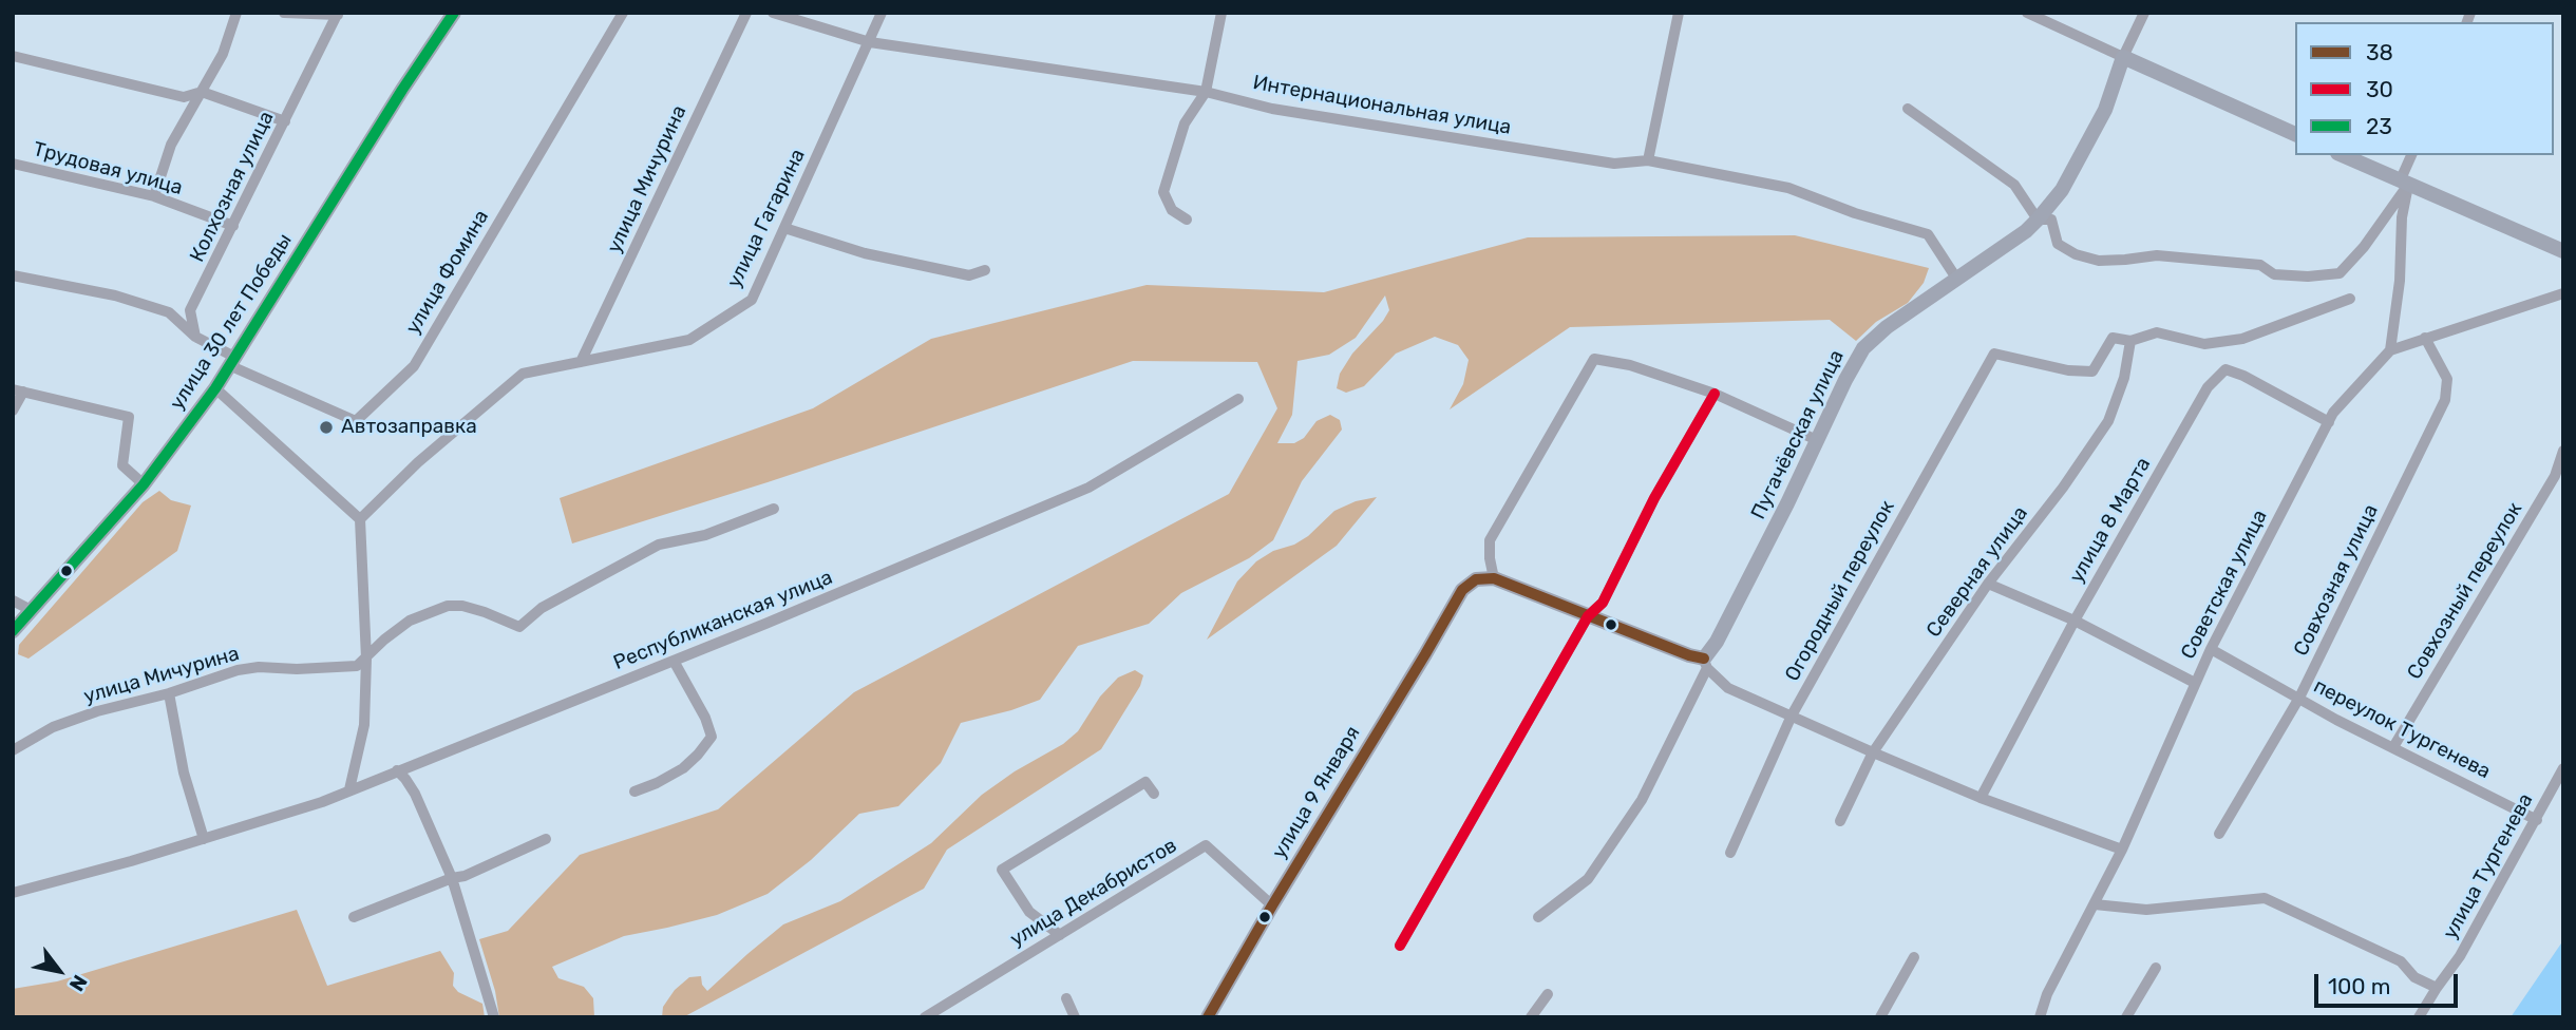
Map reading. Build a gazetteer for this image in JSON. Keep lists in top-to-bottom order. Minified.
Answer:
{"streets":{"main road":["улица 30 лет Победы","Пугачёвская улица","улица 9 Января"],"street":["Интернациональная улица","Трудовая улица","улица Мичурина","Колхозная улица","улица Гагарина","улица Фомина","улица 8 Марта","Северная улица","Совхозная улица","Советская улица","Огородный переулок","Совхозный переулок","Республиканская улица","переулок Тургенева","улица Тургенева","улица Декабристов"]},"crossings":[["Интернациональная улица","улица Гагарина"],["Интернациональная улица","Пугачёвская улица"],["Трудовая улица","Колхозная улица"],["улица Мичурина","улица Гагарина"],["улица Фомина","улица 30 лет Победы"],["улица 8 Марта","Советская улица"],["Северная улица","Огородный переулок"],["Совхозная улица","Советская улица"],["Совхозная улица","переулок Тургенева"],["Советская улица","переулок Тургенева"],["Совхозный переулок","переулок Тургенева"],["переулок Тургенева","улица Тургенева"],["улица 9 Января","улица Декабристов"]],"places":["Автозаправка"],"lines":["transit line 23","transit line 30","transit line 38"],"legend":["38","30","23"],"scale_bar":"100 m","north":"bottom right"}
